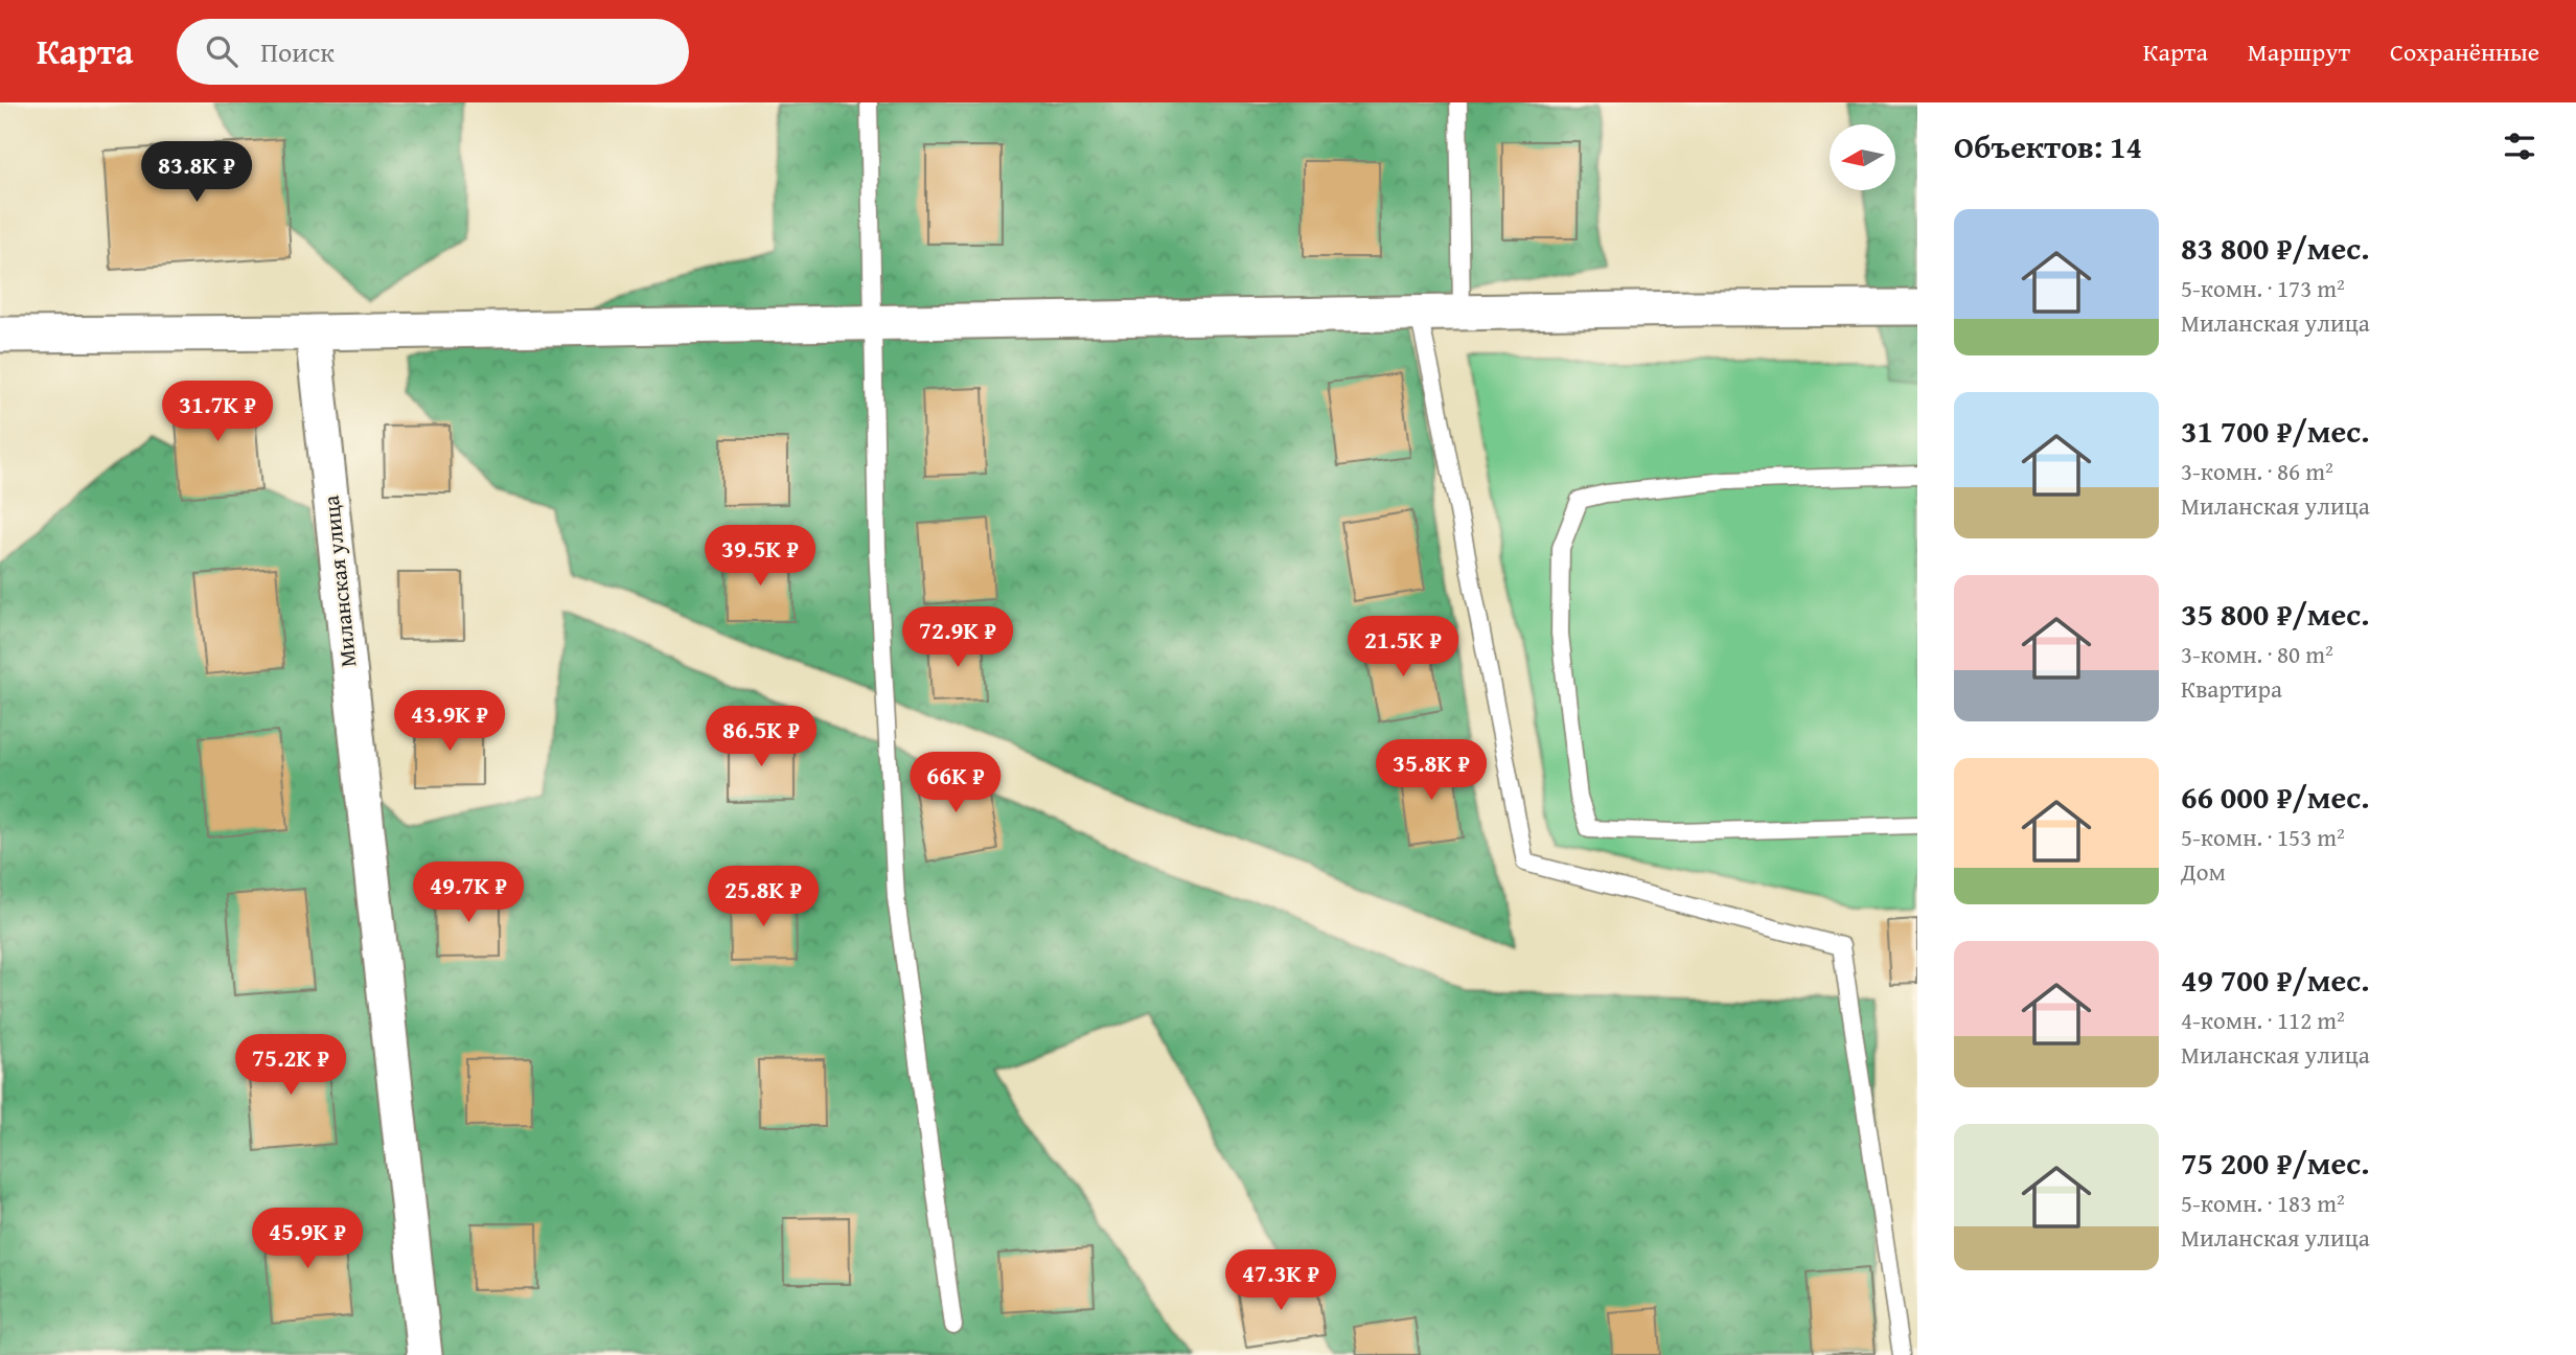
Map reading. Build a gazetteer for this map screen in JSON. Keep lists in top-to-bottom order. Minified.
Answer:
{"streets":{"street":["Миланская улица"]},"north":"left","page":{"header":"Карта","search":"Поиск","nav":["Карта","Маршрут","Сохранённые"],"heading":"Объектов: 14","price":["83.8K ₽","31.7K ₽","39.5K ₽","72.9K ₽","21.5K ₽","43.9K ₽","86.5K ₽","35.8K ₽","66K ₽","49.7K ₽","25.8K ₽","75.2K ₽","45.9K ₽","47.3K ₽"],"list":[{"name":"83 800 ₽/мес.","note":"5-комн. · 173 m² · Миланская улица"},{"name":"31 700 ₽/мес.","note":"3-комн. · 86 m² · Миланская улица"},{"name":"35 800 ₽/мес.","note":"3-комн. · 80 m² · Квартира"},{"name":"66 000 ₽/мес.","note":"5-комн. · 153 m² · Дом"},{"name":"49 700 ₽/мес.","note":"4-комн. · 112 m² · Миланская улица"},{"name":"75 200 ₽/мес.","note":"5-комн. · 183 m² · Миланская улица"}]}}
